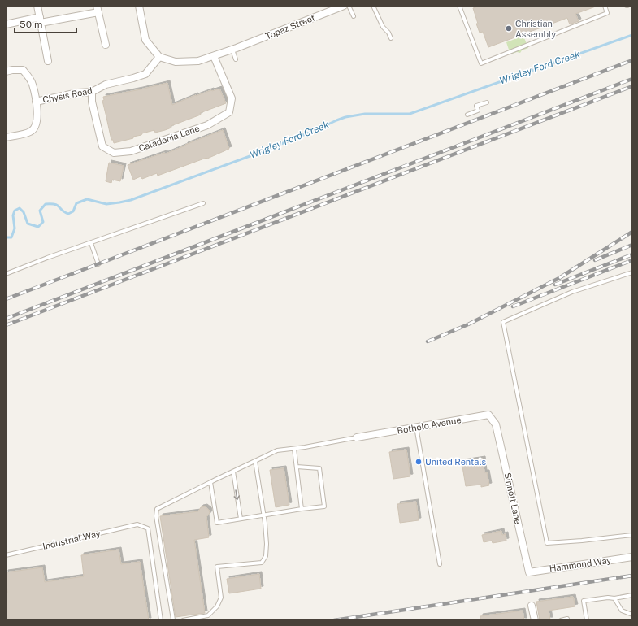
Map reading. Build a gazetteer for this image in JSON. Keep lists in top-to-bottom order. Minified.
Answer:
{"streets":{"street":["Topaz Street","Chysis Road","Caladenia Lane","Bothelo Avenue","Sinnott Lane","Hammond Way"],"lane":["Industrial Way"]},"crossings":[["Topaz Street","Chysis Road"],["Topaz Street","Caladenia Lane"],["Chysis Road","Caladenia Lane"],["Bothelo Avenue","Sinnott Lane"],["Sinnott Lane","Hammond Way"]],"water":["Wrigley Ford Creek"],"places":["Christian Assembly","United Rentals"],"scale_bar":"50 m"}
